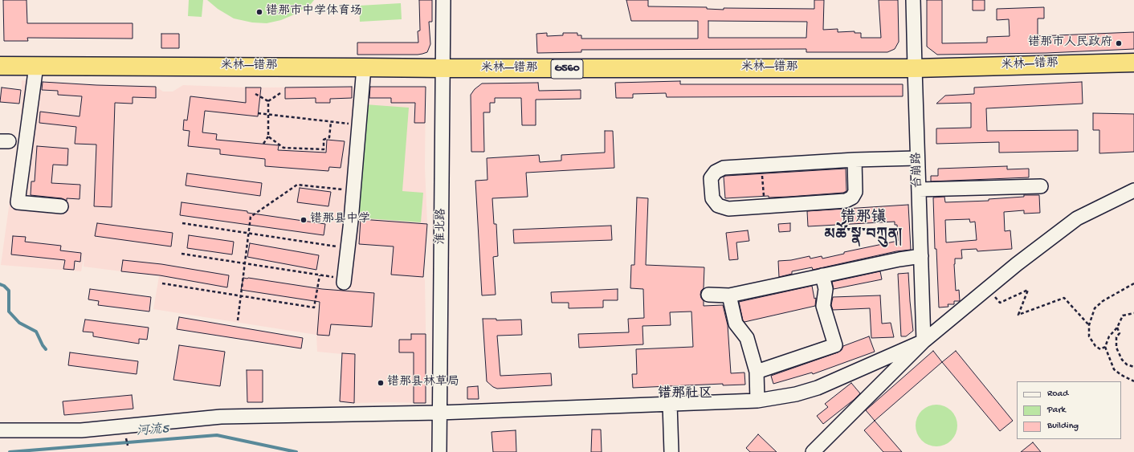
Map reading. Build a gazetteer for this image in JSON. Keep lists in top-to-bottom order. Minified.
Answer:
{"streets":{"highway":["米林—错那","G560"],"street":["台崩路","淮北路"]},"crossings":[["米林—错那","台崩路"],["米林—错那","淮北路"]],"districts":["错那镇 མཚོ་སྣ་བཀྲུན།","错那社区"],"water":["河流5"],"places":["错那市中学体育场","错那市人民政府","错那县中学","错那县林草局"],"legend":["Road","Park","Building"]}
